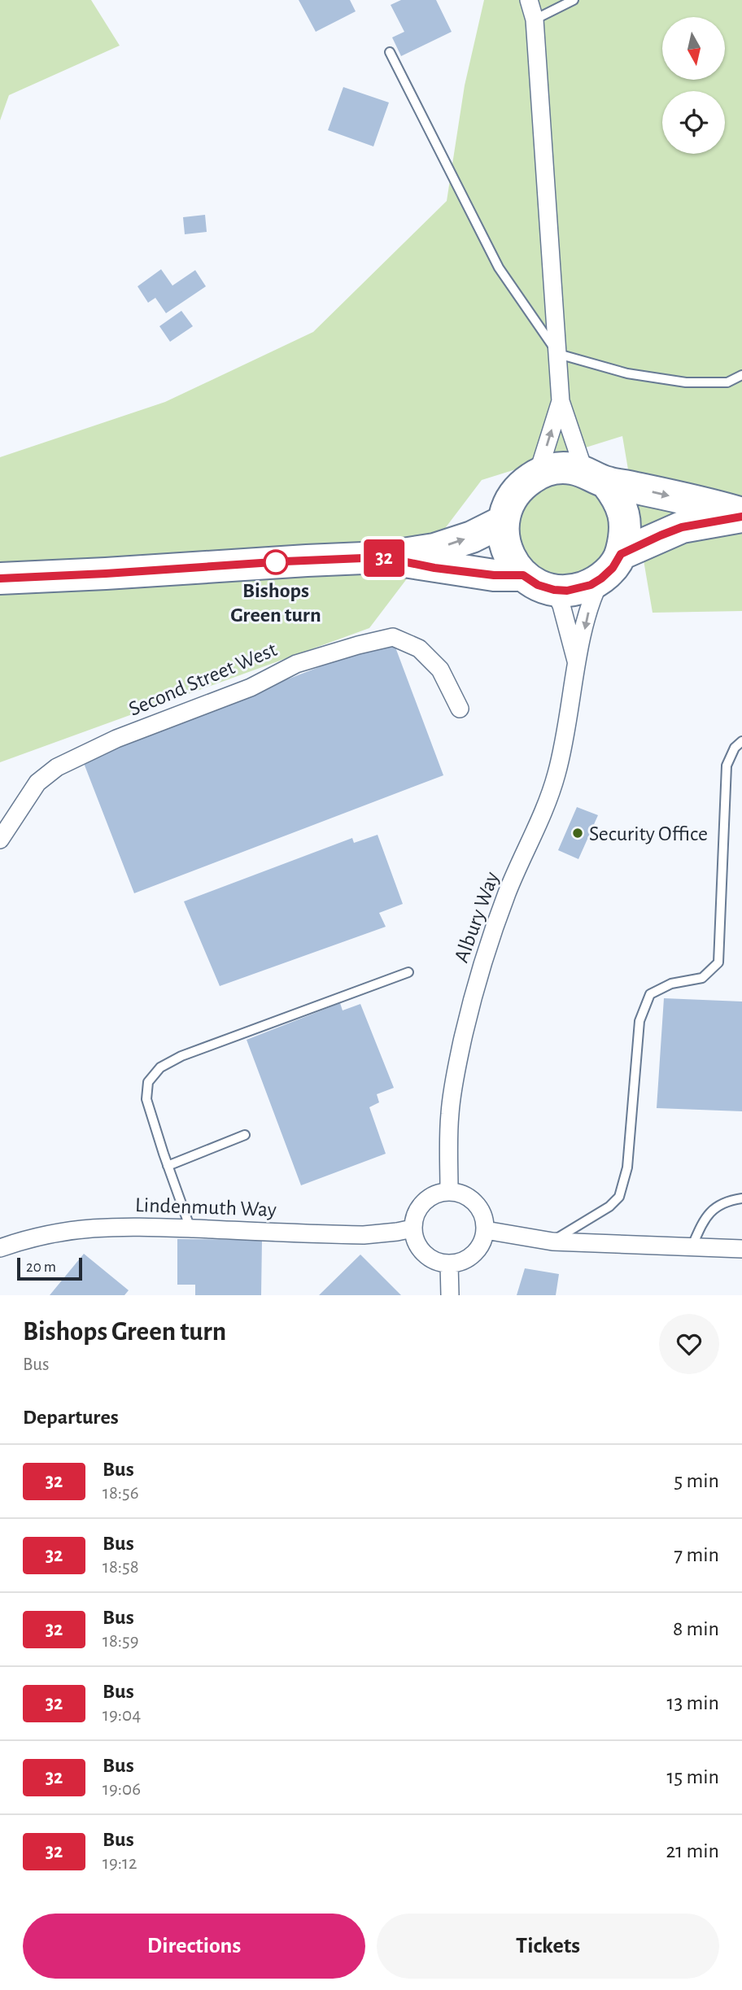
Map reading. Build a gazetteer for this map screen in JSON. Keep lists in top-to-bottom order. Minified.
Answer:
{"streets":{"street":["Second Street West","Albury Way","Lindenmuth Way"]},"crossings":[["Albury Way","Lindenmuth Way"]],"places":["Bishops Green turn","Security Office"],"lines":["bus line 32"],"scale_bar":"20 m","north":"bottom","page":{"on_map":"32","scale":"20 m","heading":[["Bishops Green turn","Bus"],"Departures"],"list":[{"mark":"32","name":"Bus","note":"18:56","value":"5 min"},{"mark":"32","name":"Bus","note":"18:58","value":"7 min"},{"mark":"32","name":"Bus","note":"18:59","value":"8 min"},{"mark":"32","name":"Bus","note":"19:04","value":"13 min"},{"mark":"32","name":"Bus","note":"19:06","value":"15 min"},{"mark":"32","name":"Bus","note":"19:12","value":"21 min"}],"buttons":["Directions","Tickets"]}}
